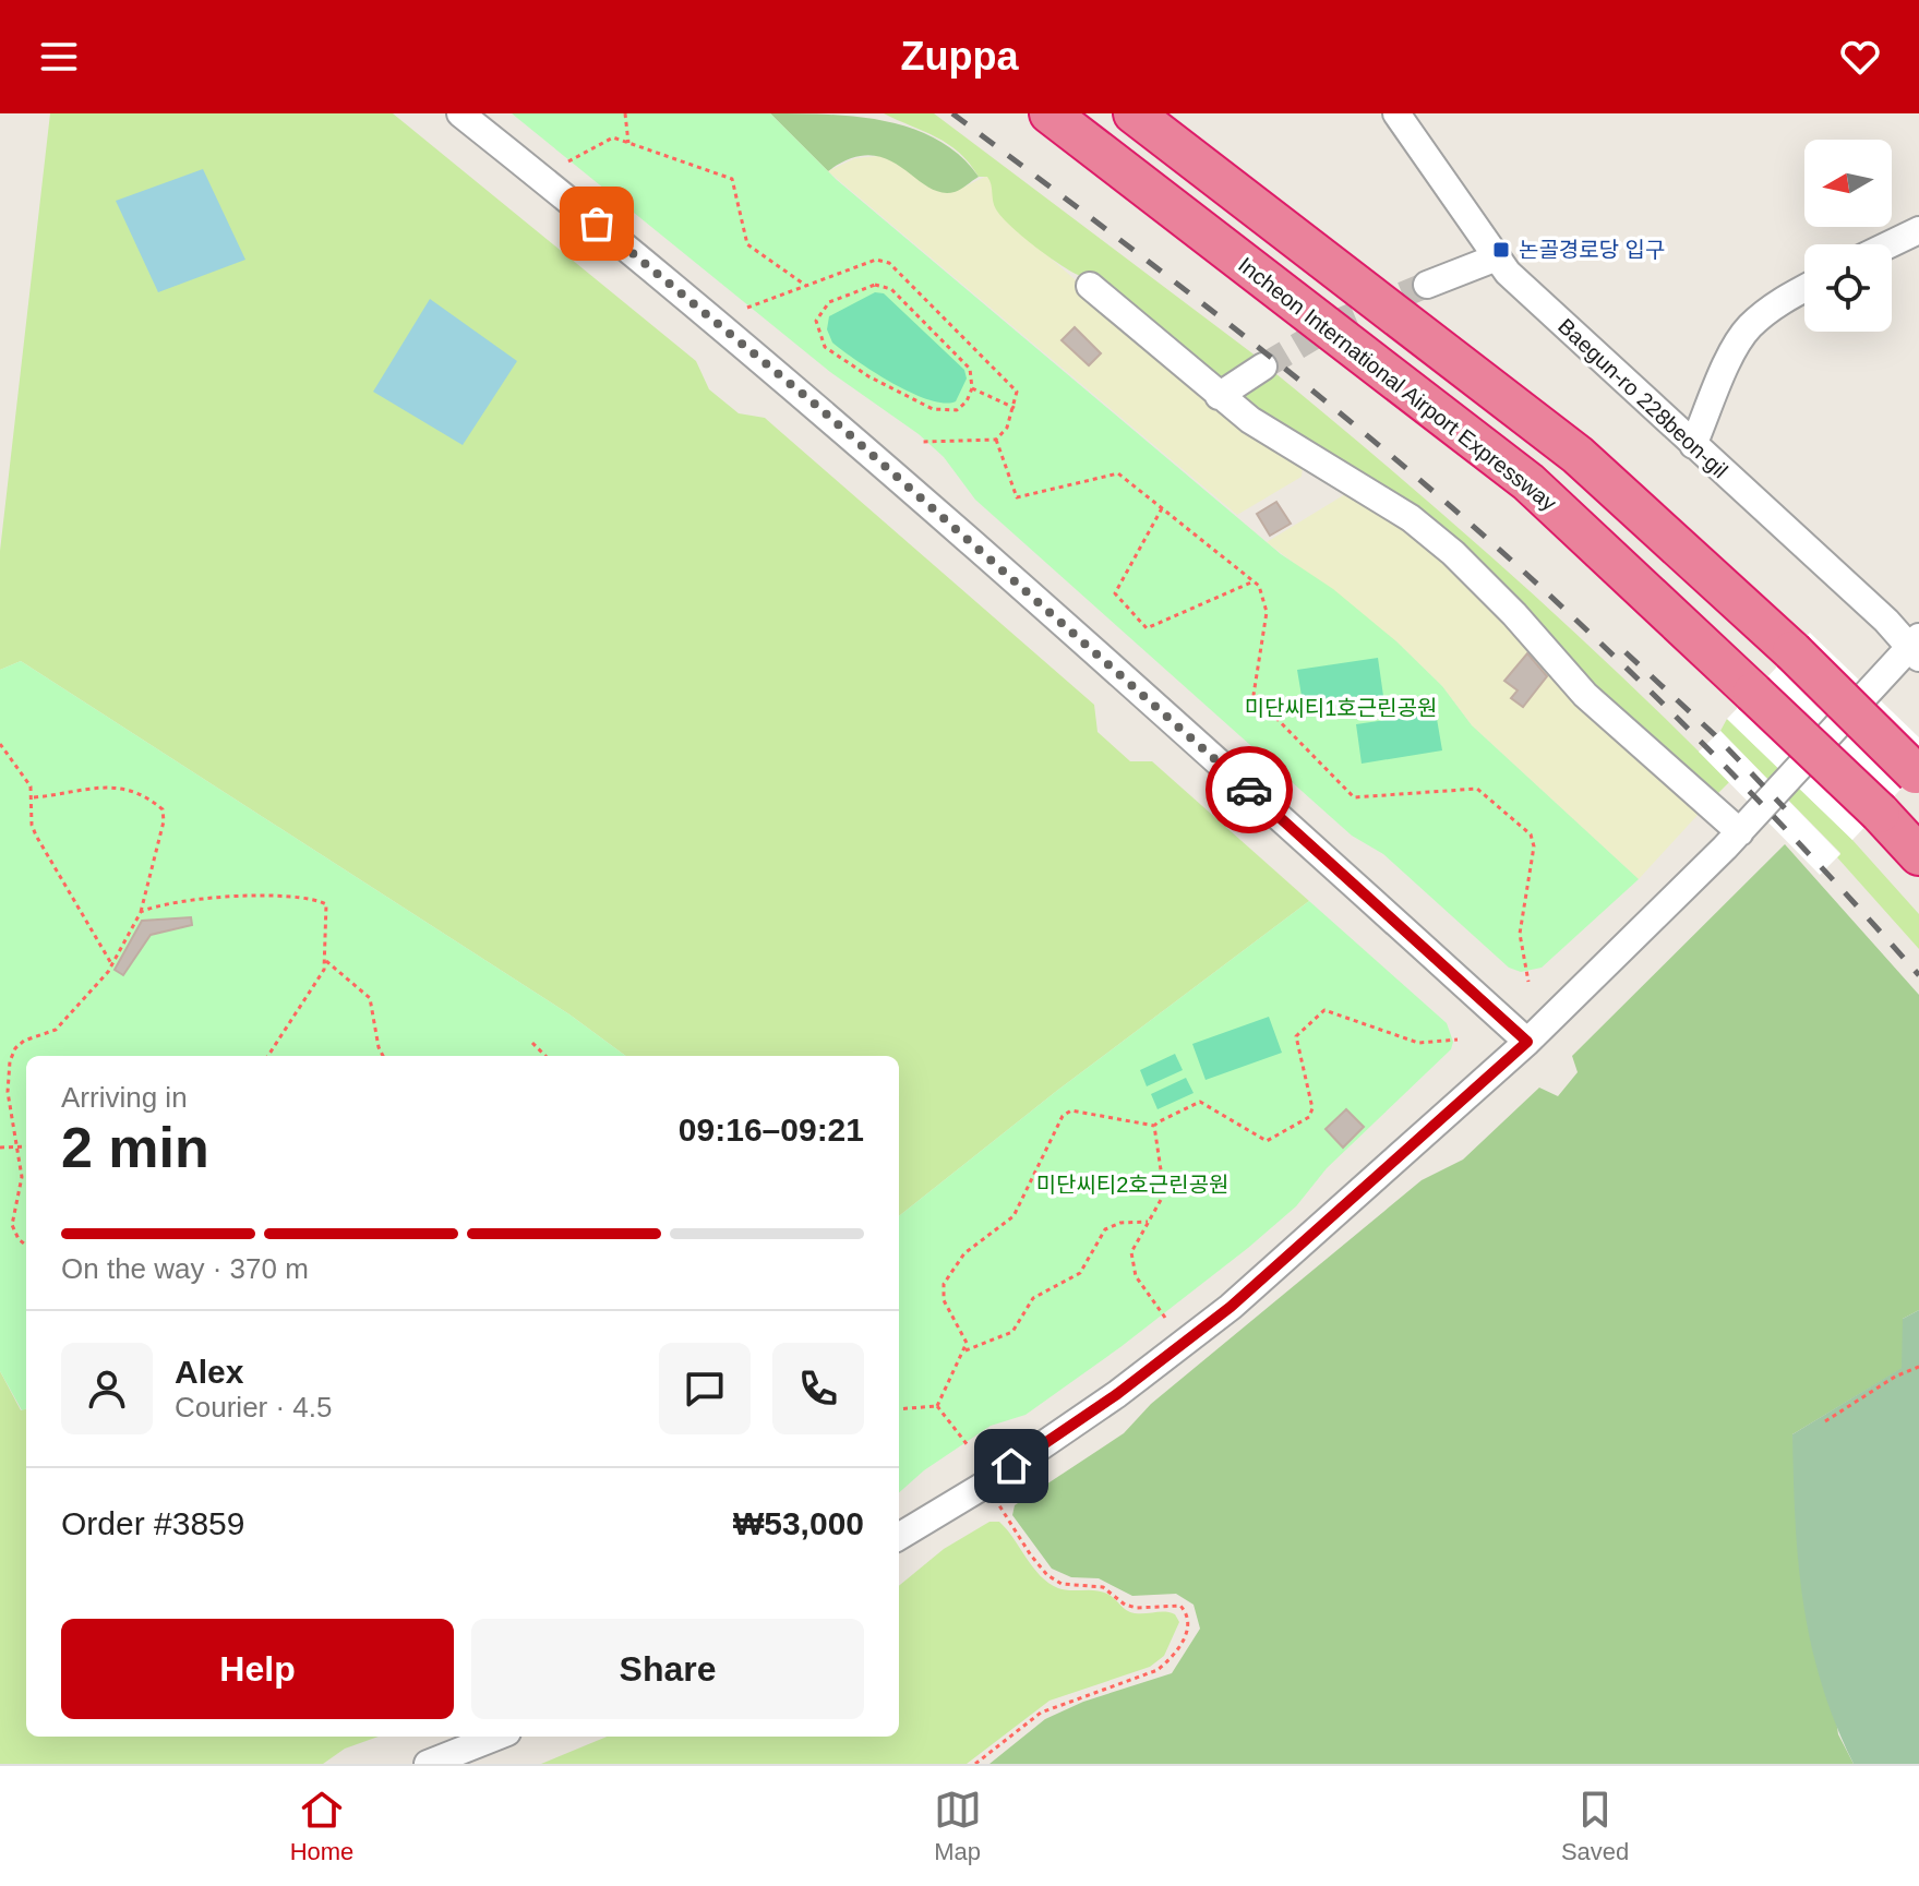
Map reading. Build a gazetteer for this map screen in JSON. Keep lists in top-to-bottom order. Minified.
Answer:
{"streets":{"highway":["Incheon International Airport Expressway"],"street":["Baegun-ro 228beon-gil"]},"parks":["미단씨티1호근린공원","미단씨티2호근린공원"],"places":{"transit":["논골경로당 입구"]},"north":"left","page":{"header":"Zuppa","heading":["2 min","Arriving in","09:16–09:21"],"panel":["Alex","Courier · 4.5","Order #3859","₩53,000"],"bar":"On the way · 370 m","buttons":["Help","Share"],"tabs":["Home","Map","Saved"]}}
